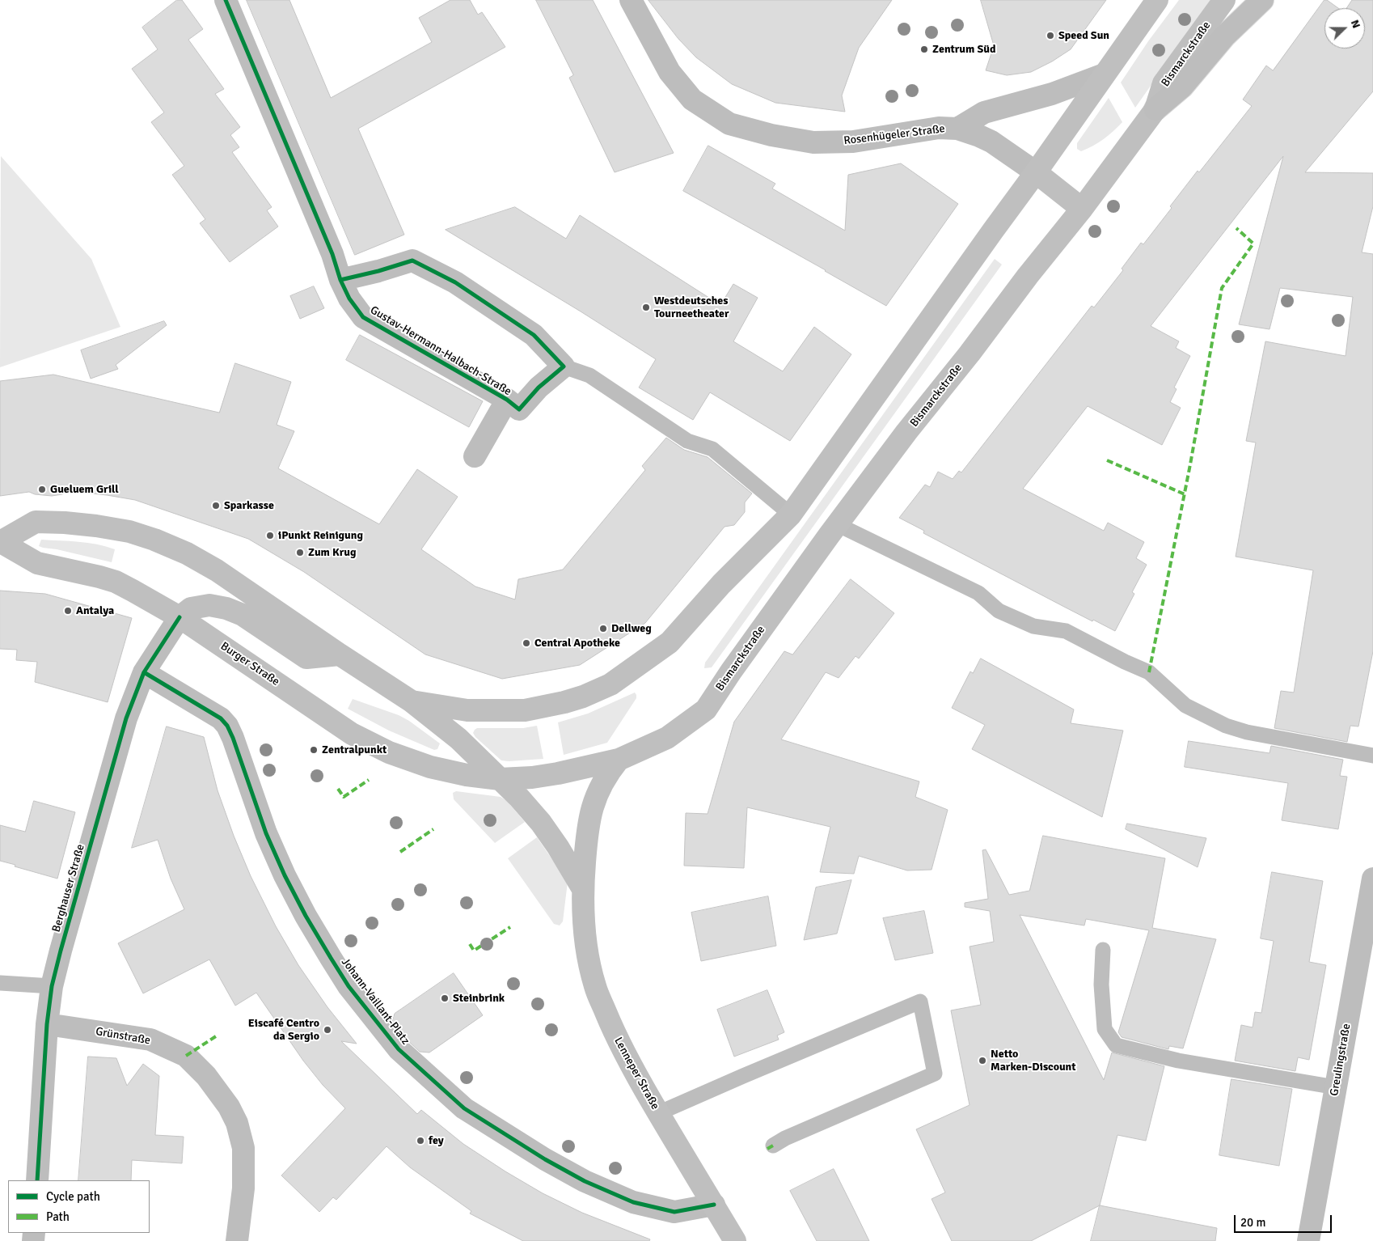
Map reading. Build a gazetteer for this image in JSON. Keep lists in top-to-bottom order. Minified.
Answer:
{"streets":{"main road":["Bismarckstraße","Burger Straße","Lenneper Straße"],"street":["Rosenhügeler Straße","Gustav-Hermann-Halbach-Straße","Berghauser Straße","Johann-Vaillant-Platz","Grünstraße","Greulingstraße"]},"crossings":[["Bismarckstraße","Burger Straße"],["Bismarckstraße","Lenneper Straße"],["Burger Straße","Berghauser Straße"],["Burger Straße","Lenneper Straße"],["Berghauser Straße","Johann-Vaillant-Platz"],["Berghauser Straße","Grünstraße"],["Johann-Vaillant-Platz","Lenneper Straße"]],"places":["Speed Sun","Zentrum Süd","Westdeutsches Tourneetheater","Gueluem Grill","Sparkasse","iPunkt Reinigung","Zum Krug","Antalya","Dellweg","Central Apotheke","Zentralpunkt","Steinbrink","Eiscafé Centro da Sergio","Netto Marken-Discount","fey"],"legend":["Cycle path","Path"],"scale_bar":"20 m","north":"right"}
